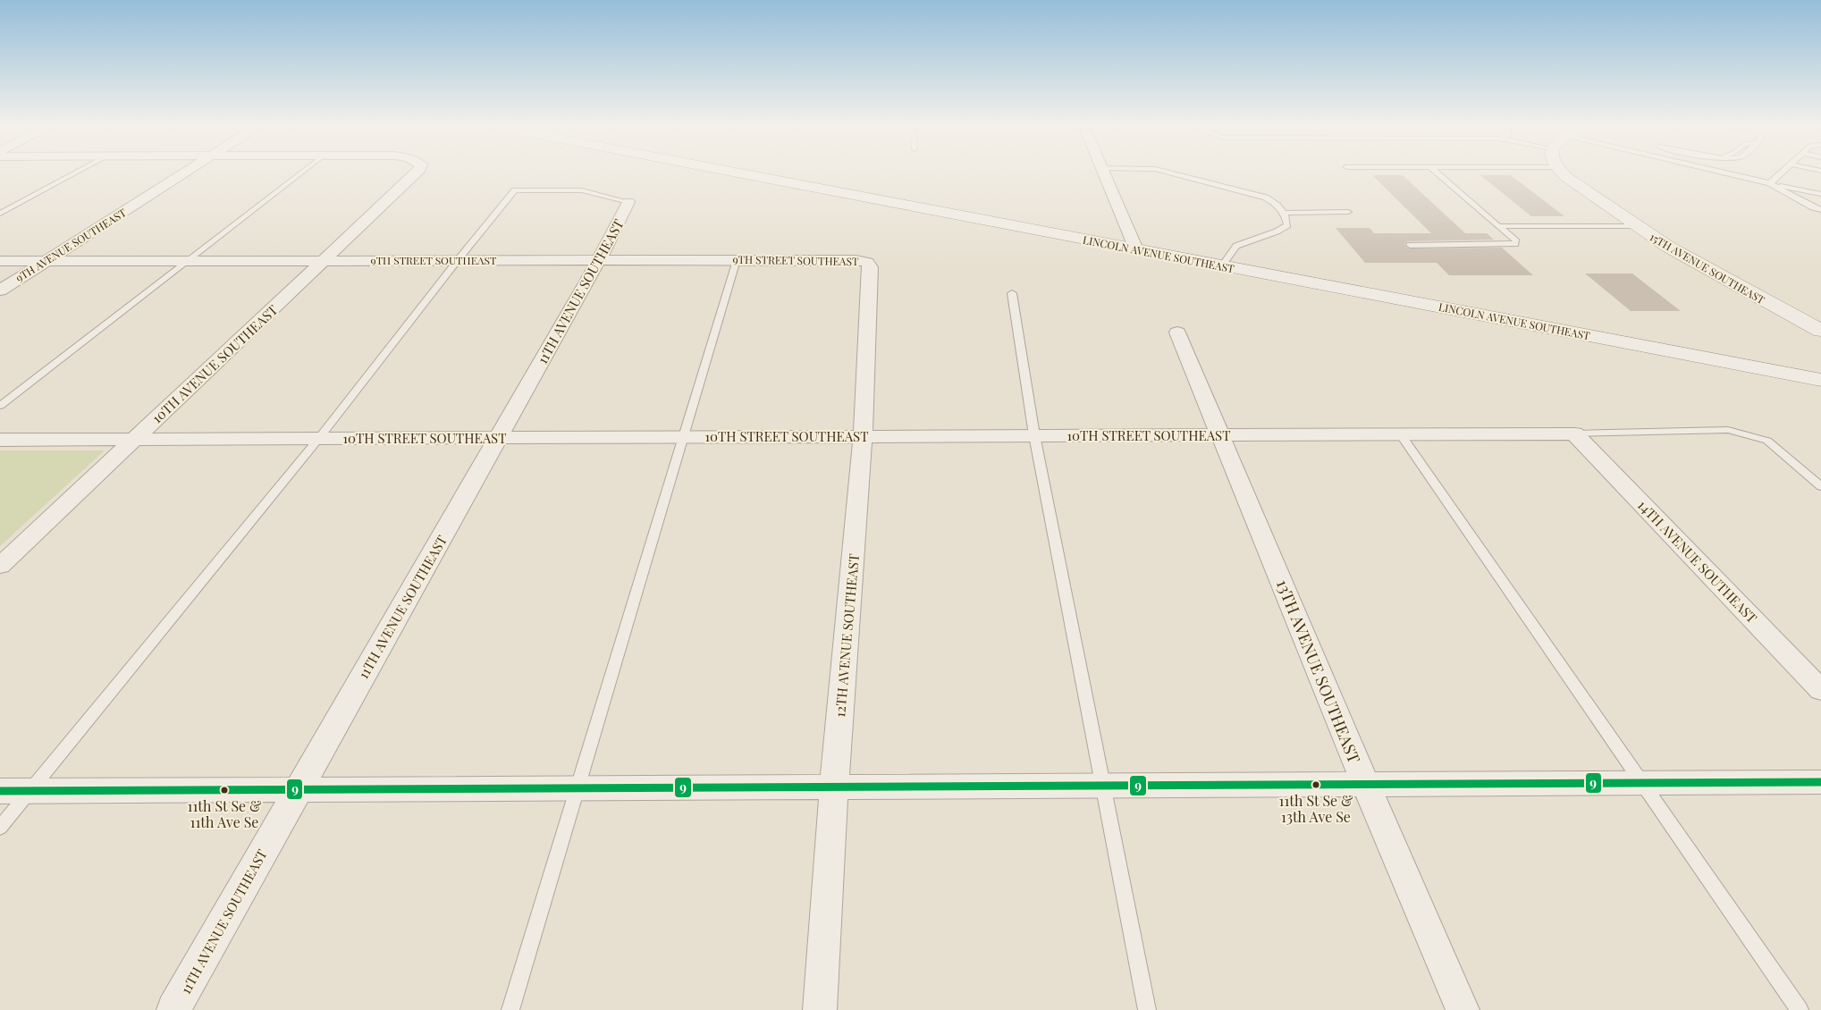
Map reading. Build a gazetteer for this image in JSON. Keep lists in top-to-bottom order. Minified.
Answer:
{"streets":{"street":["9TH AVENUE SOUTHEAST","LINCOLN AVENUE SOUTHEAST","9TH STREET SOUTHEAST","15TH AVENUE SOUTHEAST","11TH AVENUE SOUTHEAST","10TH AVENUE SOUTHEAST","10TH STREET SOUTHEAST","14TH AVENUE SOUTHEAST","12TH AVENUE SOUTHEAST","13TH AVENUE SOUTHEAST"]},"crossings":[["9TH AVENUE SOUTHEAST","9TH STREET SOUTHEAST"],["9TH STREET SOUTHEAST","11TH AVENUE SOUTHEAST"],["9TH STREET SOUTHEAST","10TH AVENUE SOUTHEAST"],["9TH STREET SOUTHEAST","12TH AVENUE SOUTHEAST"],["11TH AVENUE SOUTHEAST","10TH STREET SOUTHEAST"],["10TH AVENUE SOUTHEAST","10TH STREET SOUTHEAST"],["10TH STREET SOUTHEAST","14TH AVENUE SOUTHEAST"],["10TH STREET SOUTHEAST","12TH AVENUE SOUTHEAST"],["10TH STREET SOUTHEAST","13TH AVENUE SOUTHEAST"]],"places":["11th St Se & 13th Ave Se","11th St Se & 11th Ave Se"],"lines":["transit line 9"]}
